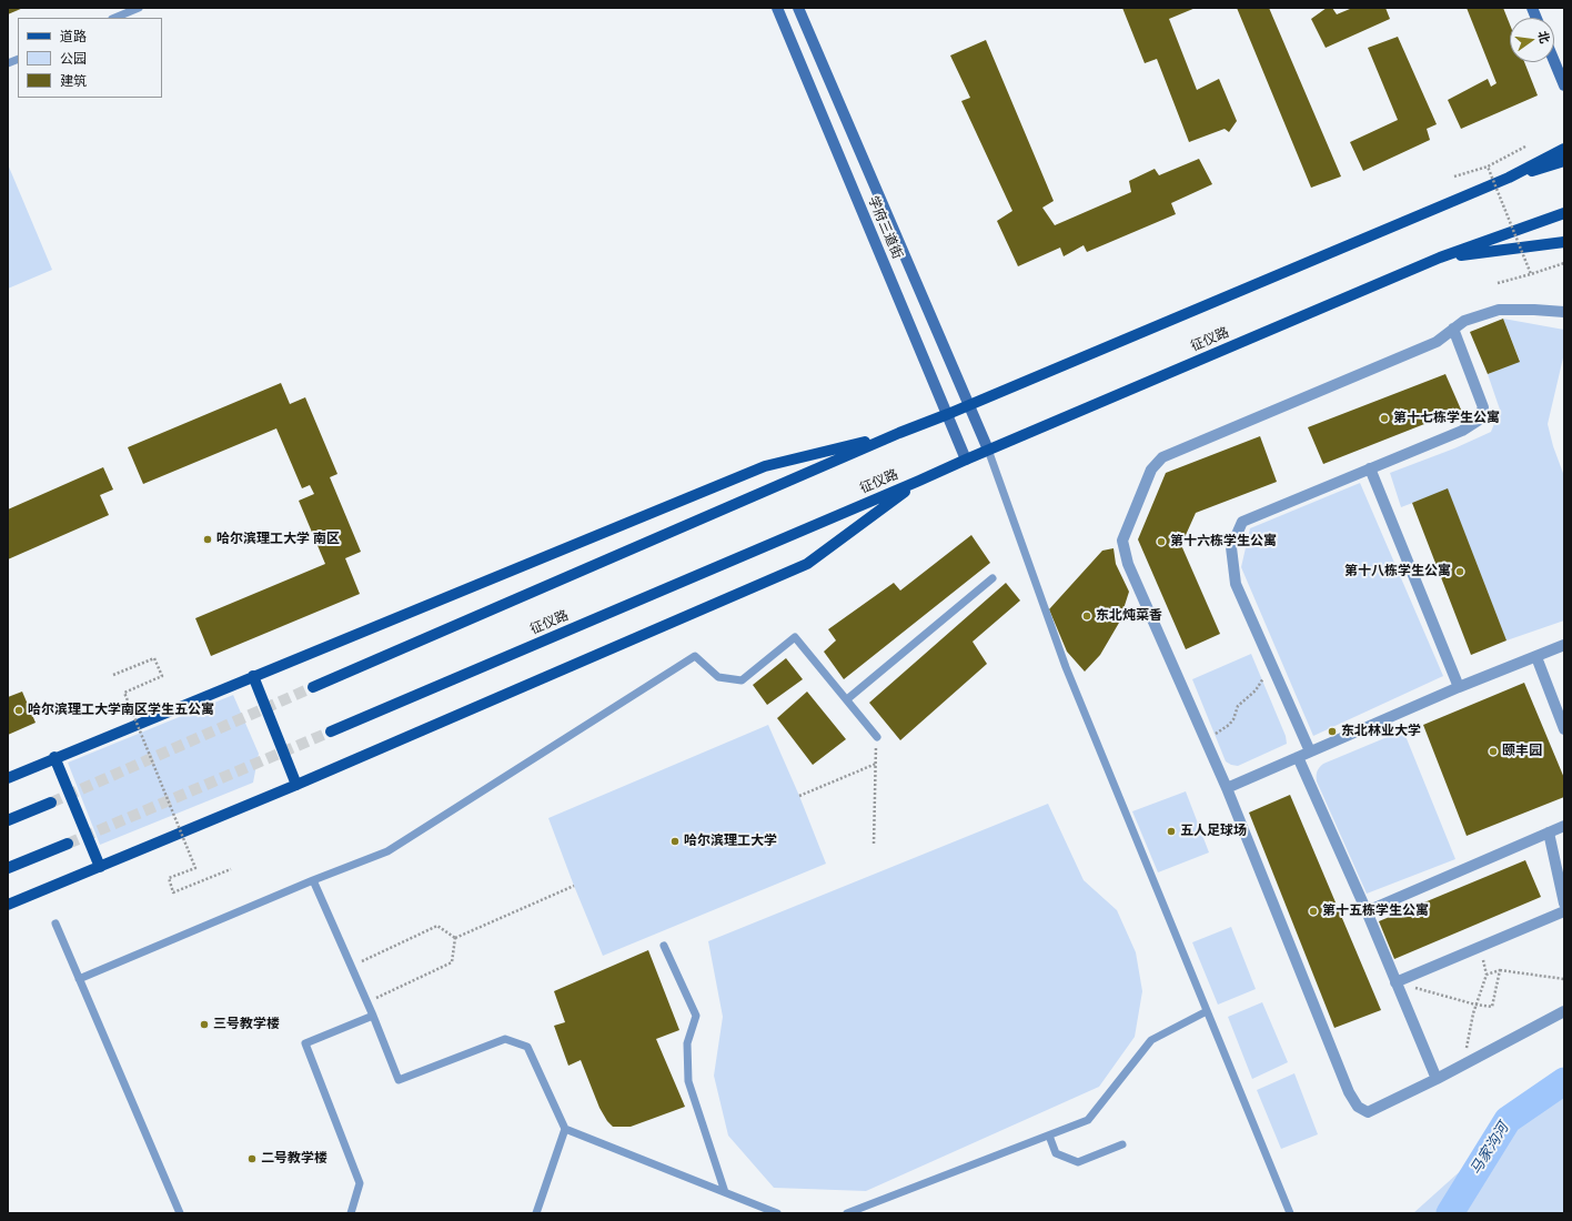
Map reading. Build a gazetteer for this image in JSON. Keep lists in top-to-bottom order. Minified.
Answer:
{"streets":{"main road":["学府三道街","征仪路"]},"crossings":[["学府三道街","征仪路"]],"water":["马家沟河"],"places":["第十七栋学生公寓","哈尔滨理工大学 南区","第十六栋学生公寓","第十八栋学生公寓","东北炖菜香","哈尔滨理工大学南区学生五公寓","东北林业大学","颐丰园","五人足球场","哈尔滨理工大学","第十五栋学生公寓","三号教学楼","二号教学楼"],"legend":["道路","公园","建筑"],"north":"right"}
